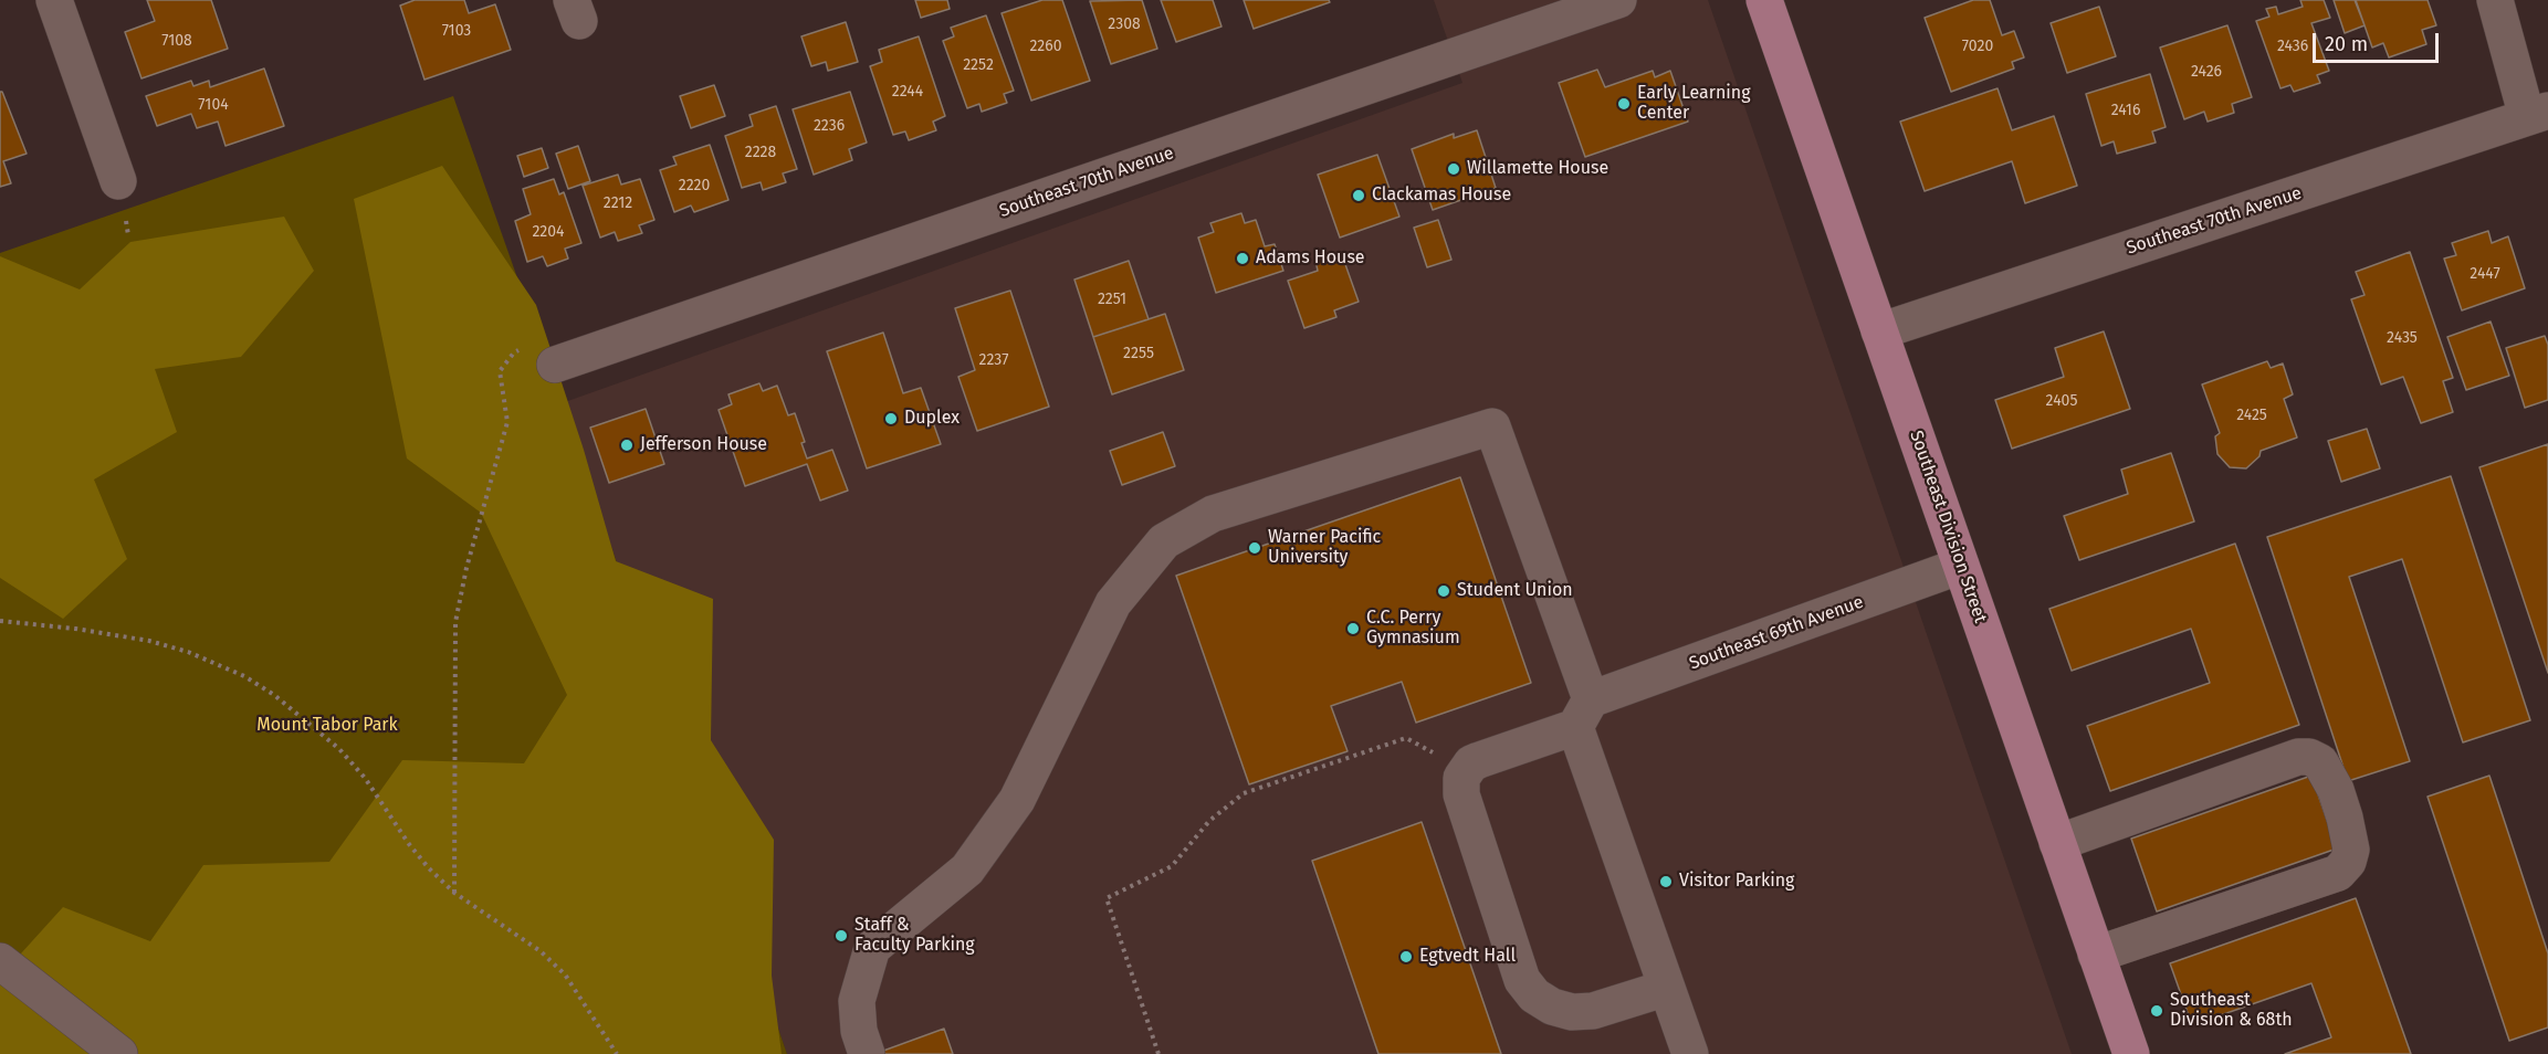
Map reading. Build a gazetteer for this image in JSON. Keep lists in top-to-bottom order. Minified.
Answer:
{"streets":{"main road":["Southeast Division Street"],"street":["Southeast 70th Avenue","Southeast 69th Avenue"]},"crossings":[["Southeast 70th Avenue","Southeast Division Street"],["Southeast Division Street","Southeast 69th Avenue"]],"parks":["Mount Tabor Park"],"places":["Early Learning Center","Willamette House","Clackamas House","Adams House","Duplex","Jefferson House","Warner Pacific University","Student Union","C.C. Perry Gymnasium","Visitor Parking","Staff & Faculty Parking","Egtvedt Hall","Southeast Division & 68th"],"house_numbers":["2308","7103","7108","2260","7020","2436","2252","2426","2244","7104","2416","2236","2228","2220","2212","2204","2447","2251","2435","2255","2237","2405","2425"],"scale_bar":"20 m"}
